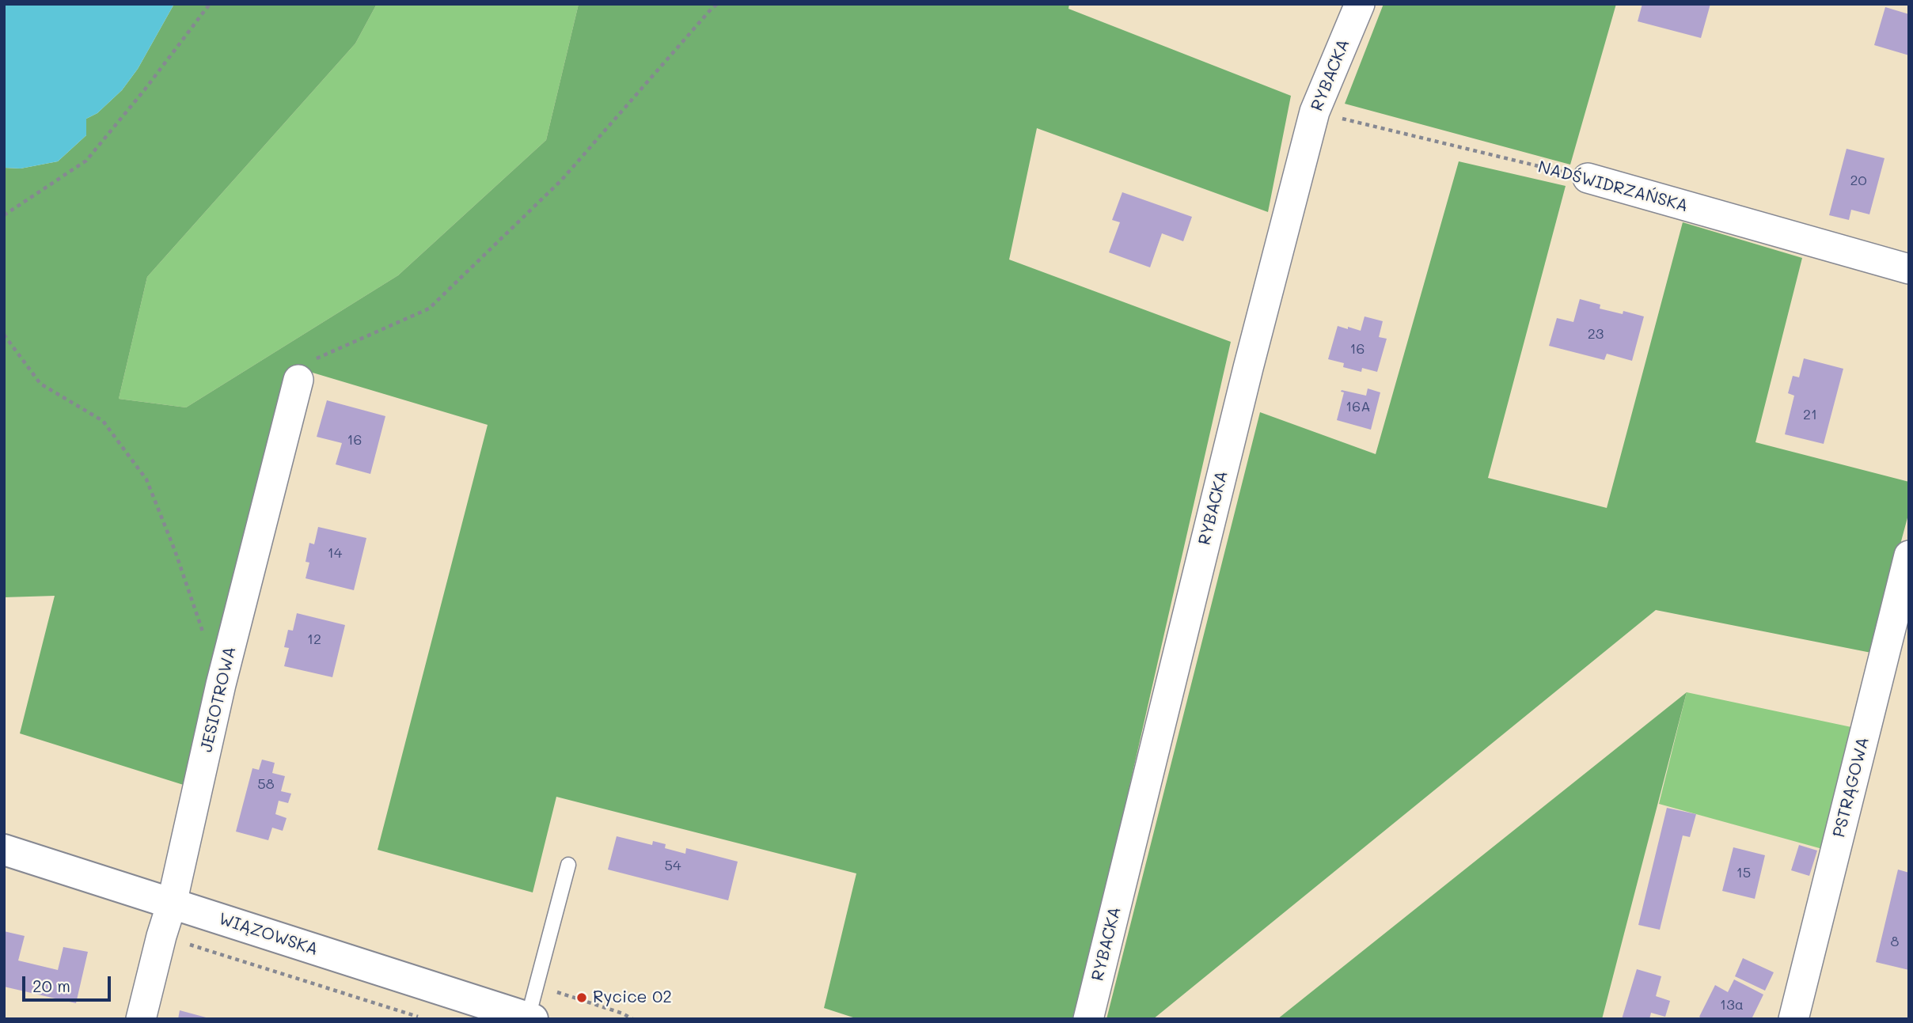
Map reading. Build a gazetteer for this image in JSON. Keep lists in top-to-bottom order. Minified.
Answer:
{"streets":{"main road":["WIĄZOWSKA"],"street":["RYBACKA","NADŚWIDRZAŃSKA","JESIOTROWA","PSTRĄGOWA"]},"crossings":[["RYBACKA","NADŚWIDRZAŃSKA"],["JESIOTROWA","WIĄZOWSKA"]],"places":["Rycice 02"],"house_numbers":["20","23","16","16A","21","16","14","12","58","54","15","8","13a"],"scale_bar":"20 m"}
